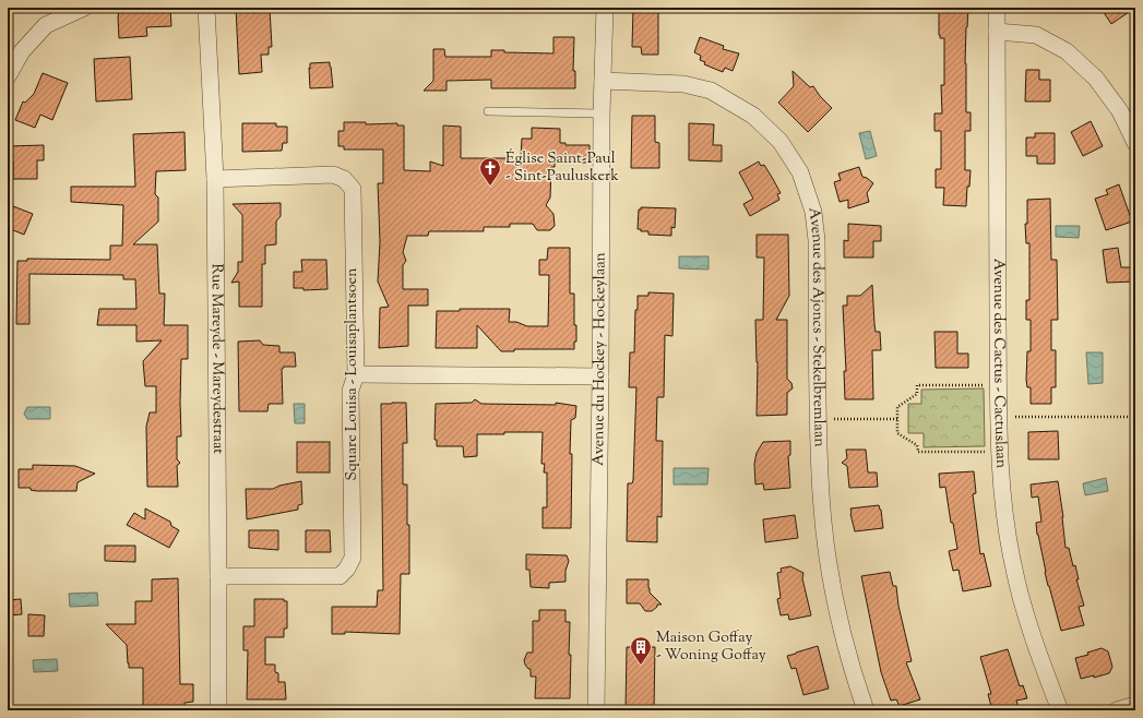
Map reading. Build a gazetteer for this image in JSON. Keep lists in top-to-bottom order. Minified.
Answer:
{"streets":{"street":["Avenue des Ajoncs - Stekelbremlaan","Rue Mareyde - Mareydestraat","Avenue du Hockey - Hockeylaan","Avenue des Cactus - Cactuslaan","Square Louisa - Louisaplantsoen"]},"crossings":[["Avenue des Ajoncs - Stekelbremlaan","Avenue du Hockey - Hockeylaan"],["Rue Mareyde - Mareydestraat","Square Louisa - Louisaplantsoen"]],"places":{"church":["Église Saint-Paul - Sint-Pauluskerk"],"building":["Maison Goffay - Woning Goffay"]}}
